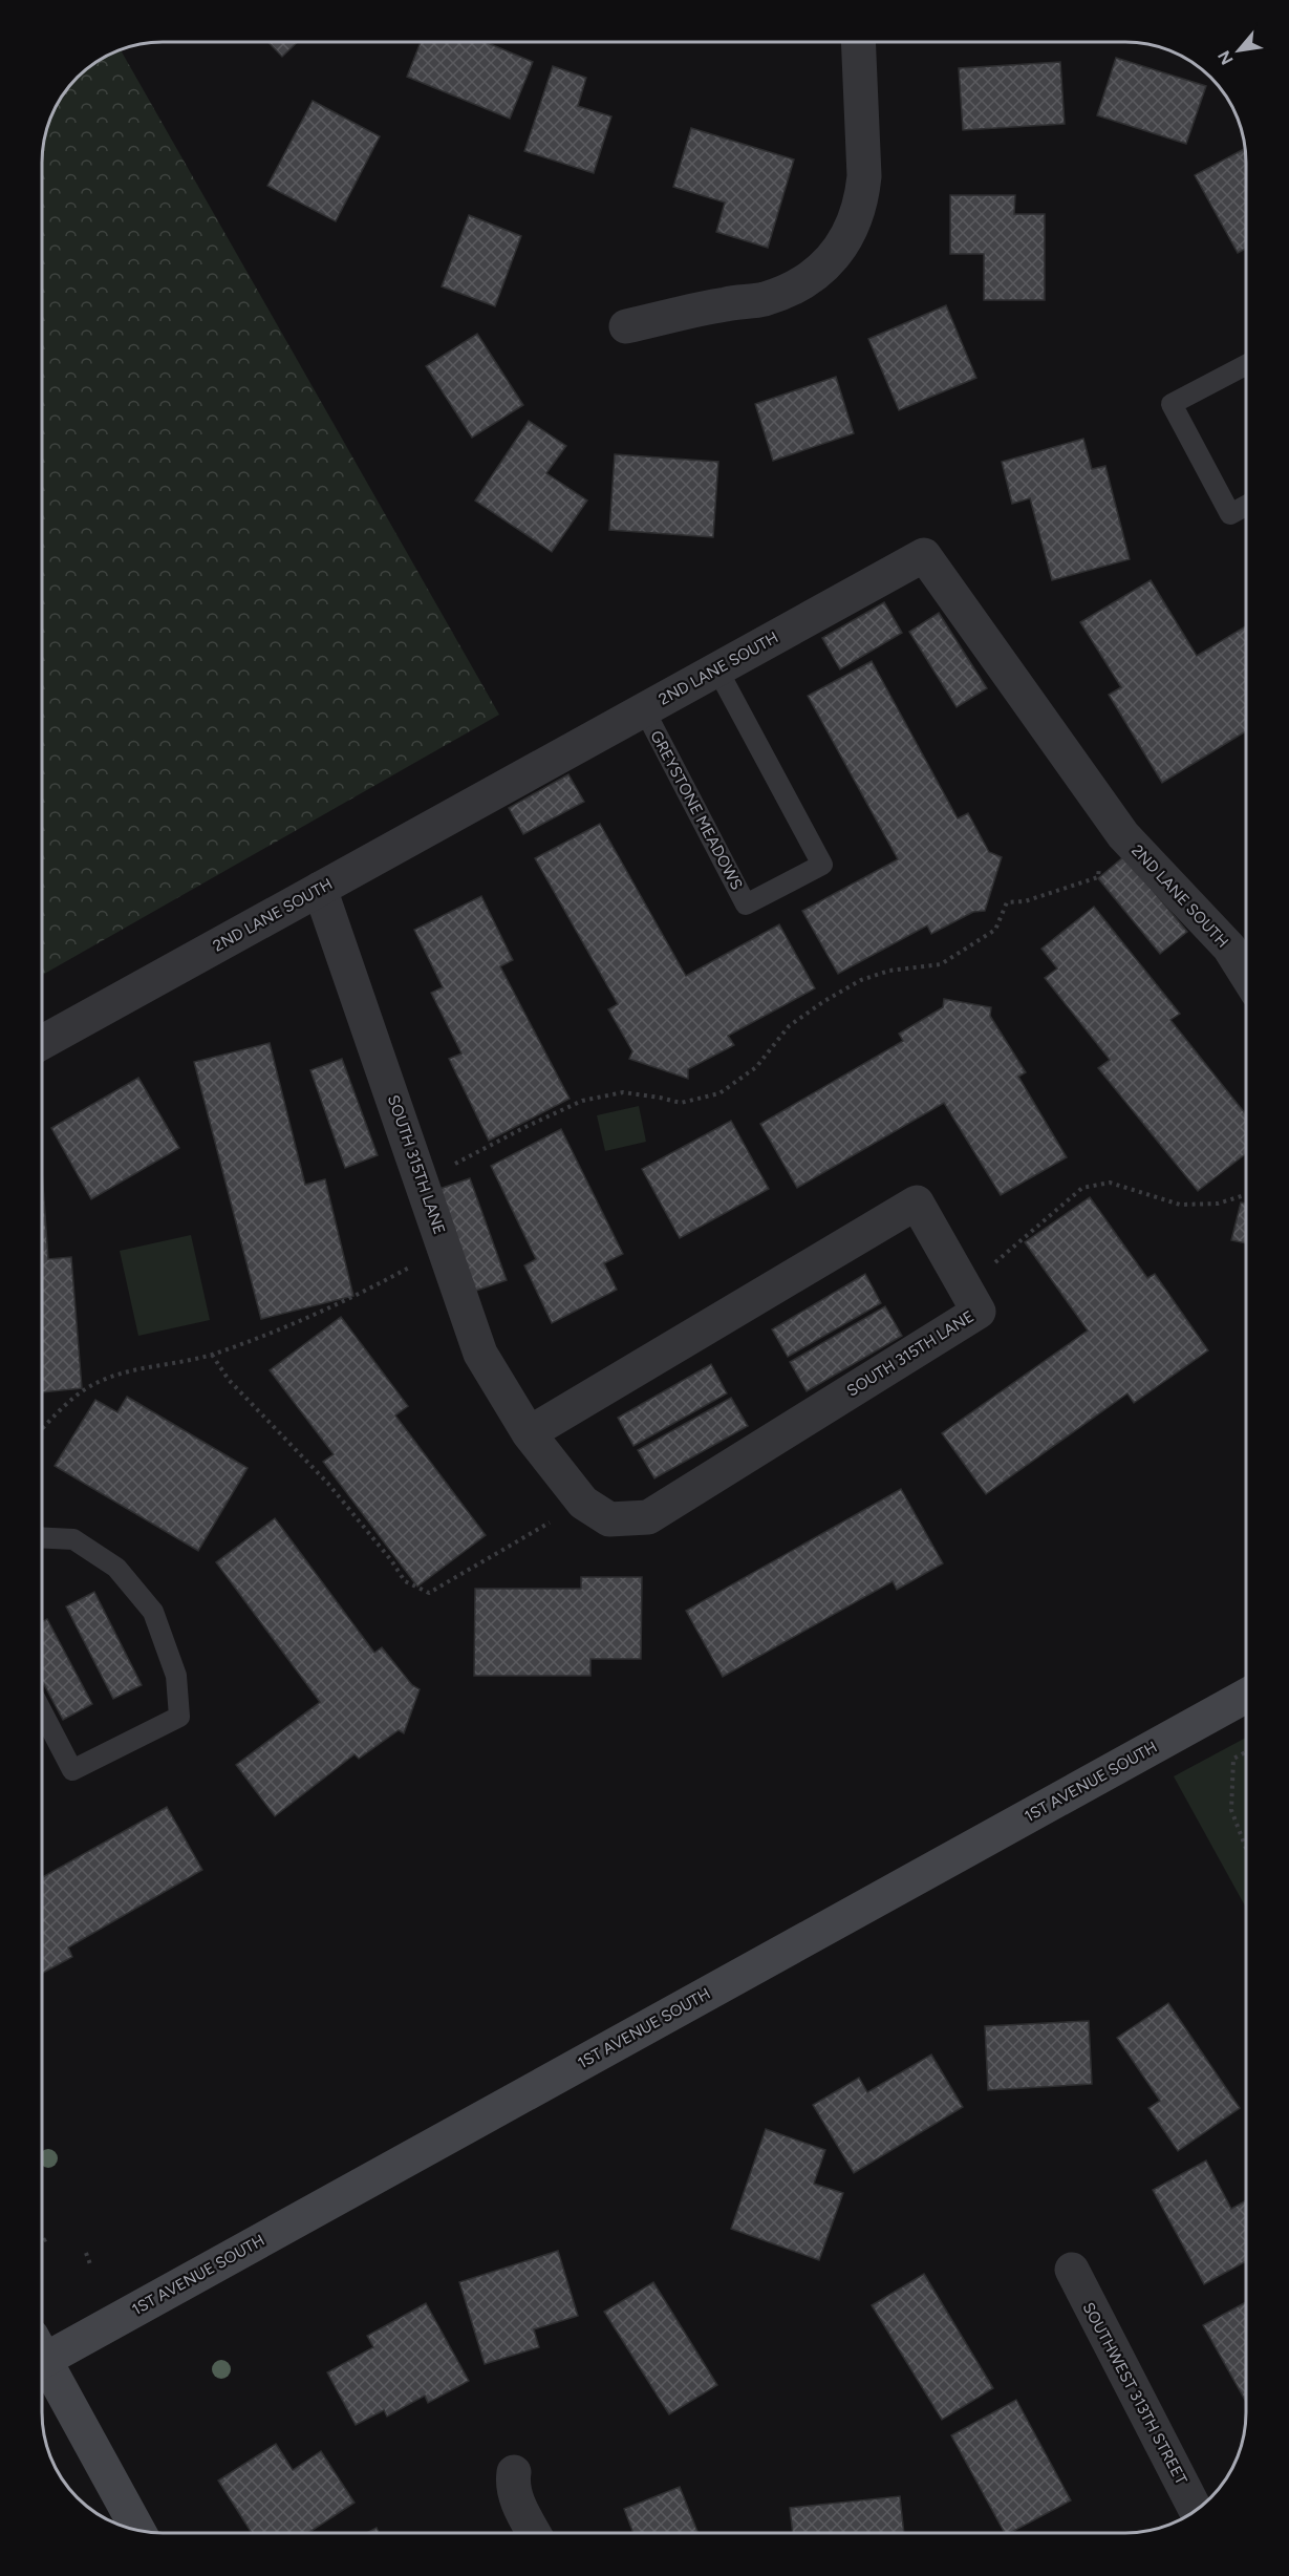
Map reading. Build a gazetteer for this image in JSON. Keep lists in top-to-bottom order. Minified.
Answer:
{"streets":{"main road":["1ST AVENUE SOUTH"],"street":["2ND LANE SOUTH","SOUTH 315TH LANE","SOUTHWEST 313TH STREET"],"lane":["GREYSTONE MEADOWS"]},"crossings":[["2ND LANE SOUTH","GREYSTONE MEADOWS"],["2ND LANE SOUTH","SOUTH 315TH LANE"]],"north":"bottom left"}
